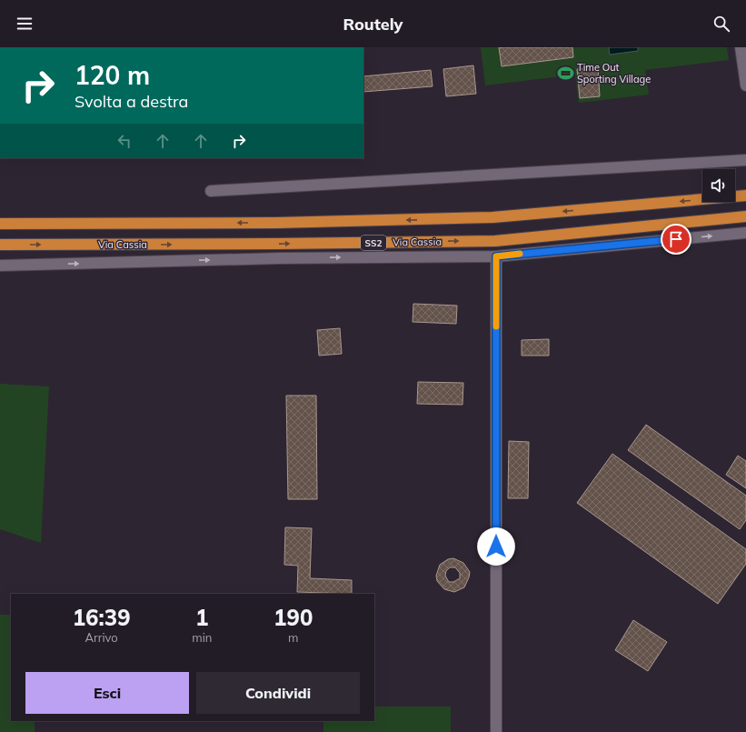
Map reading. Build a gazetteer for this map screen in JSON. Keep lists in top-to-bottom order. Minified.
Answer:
{"streets":{"highway":["Via Cassia","SS2"]},"places":{"sports":["Time Out Sporting Village"]},"page":{"header":"Routely","turn":["120 m","Svolta a destra"],"eta":["16:39","Arrivo","1","min","190","m"],"buttons":["Esci","Condividi"]}}
